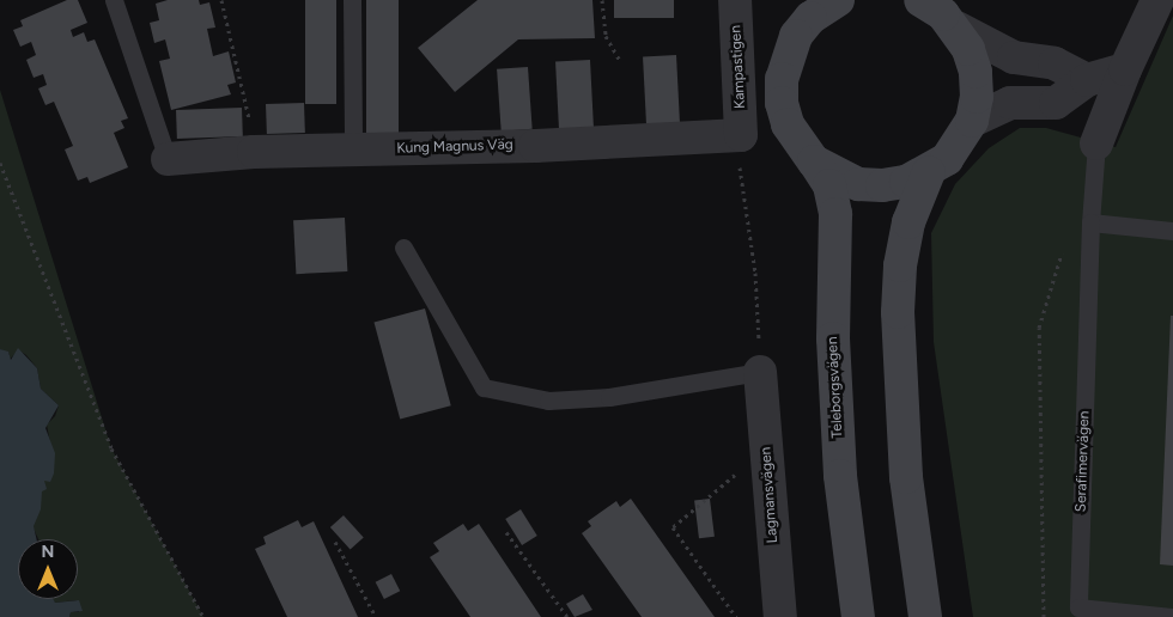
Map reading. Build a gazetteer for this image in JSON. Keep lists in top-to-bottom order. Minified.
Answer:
{"streets":{"main road":["Teleborgsvägen"],"street":["Kampastigen","Kung Magnus Väg","Lagmansvägen"],"lane":["Serafimervägen"]},"crossings":[["Kampastigen","Kung Magnus Väg"]],"north":"top"}
